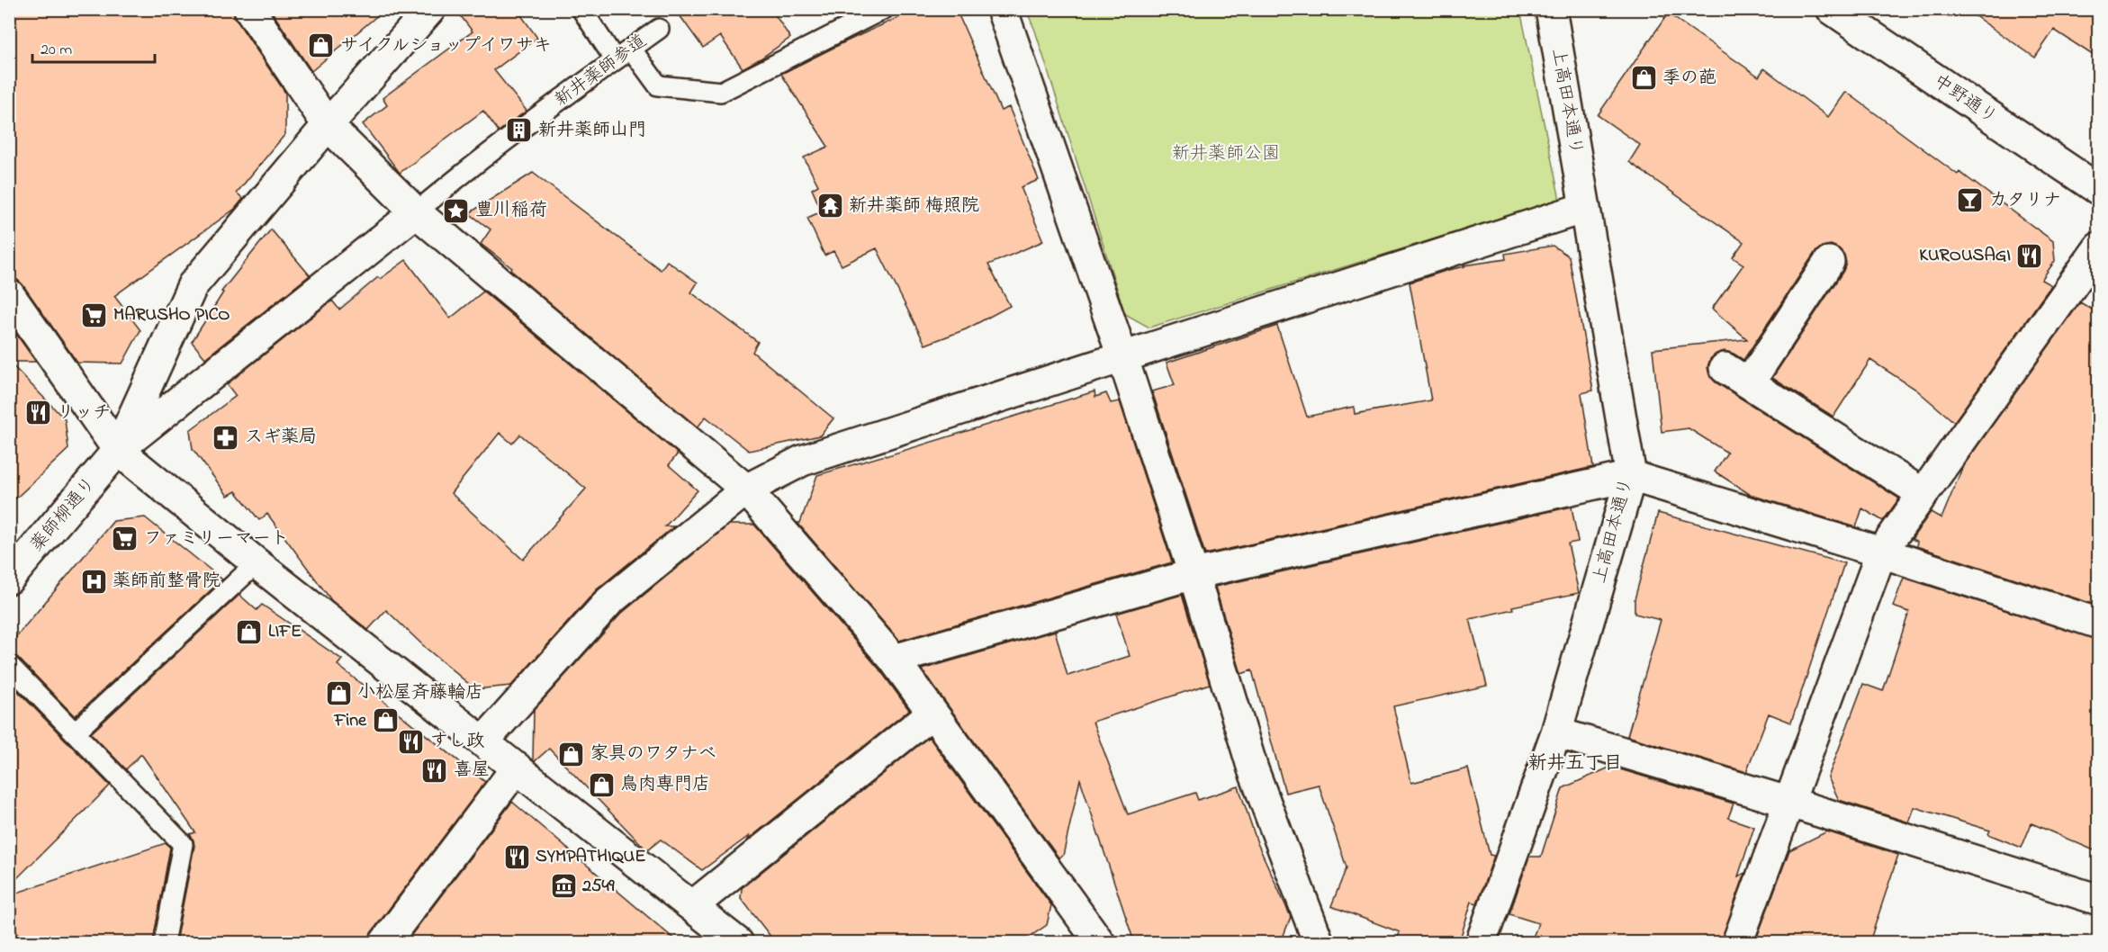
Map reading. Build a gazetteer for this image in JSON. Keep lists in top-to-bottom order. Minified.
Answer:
{"streets":{"street":["中野通り","上高田本通り","薬師柳通り"],"lane":["新井薬師参道"]},"districts":["新井五丁目"],"parks":["新井薬師公園"],"places":{"shop":["サイクルショップイワサキ","季の葩","LIFE","小松屋斉藤輪店","Fine","家具のワタナベ","鳥肉専門店"],"building":["新井薬師山門"],"bar":["カタリナ"],"temple":["新井薬師 梅照院"],"place":["豊川稲荷"],"restaurant":["KUROUSAGI","リッチ","すし政","喜屋","SYMPATHIQUE"],"supermarket":["MARUSHO PICO","ファミリーマート"],"pharmacy":["スギ薬局"],"hospital":["薬師前整骨院"],"museum":["2549"]},"scale_bar":"20 m"}
